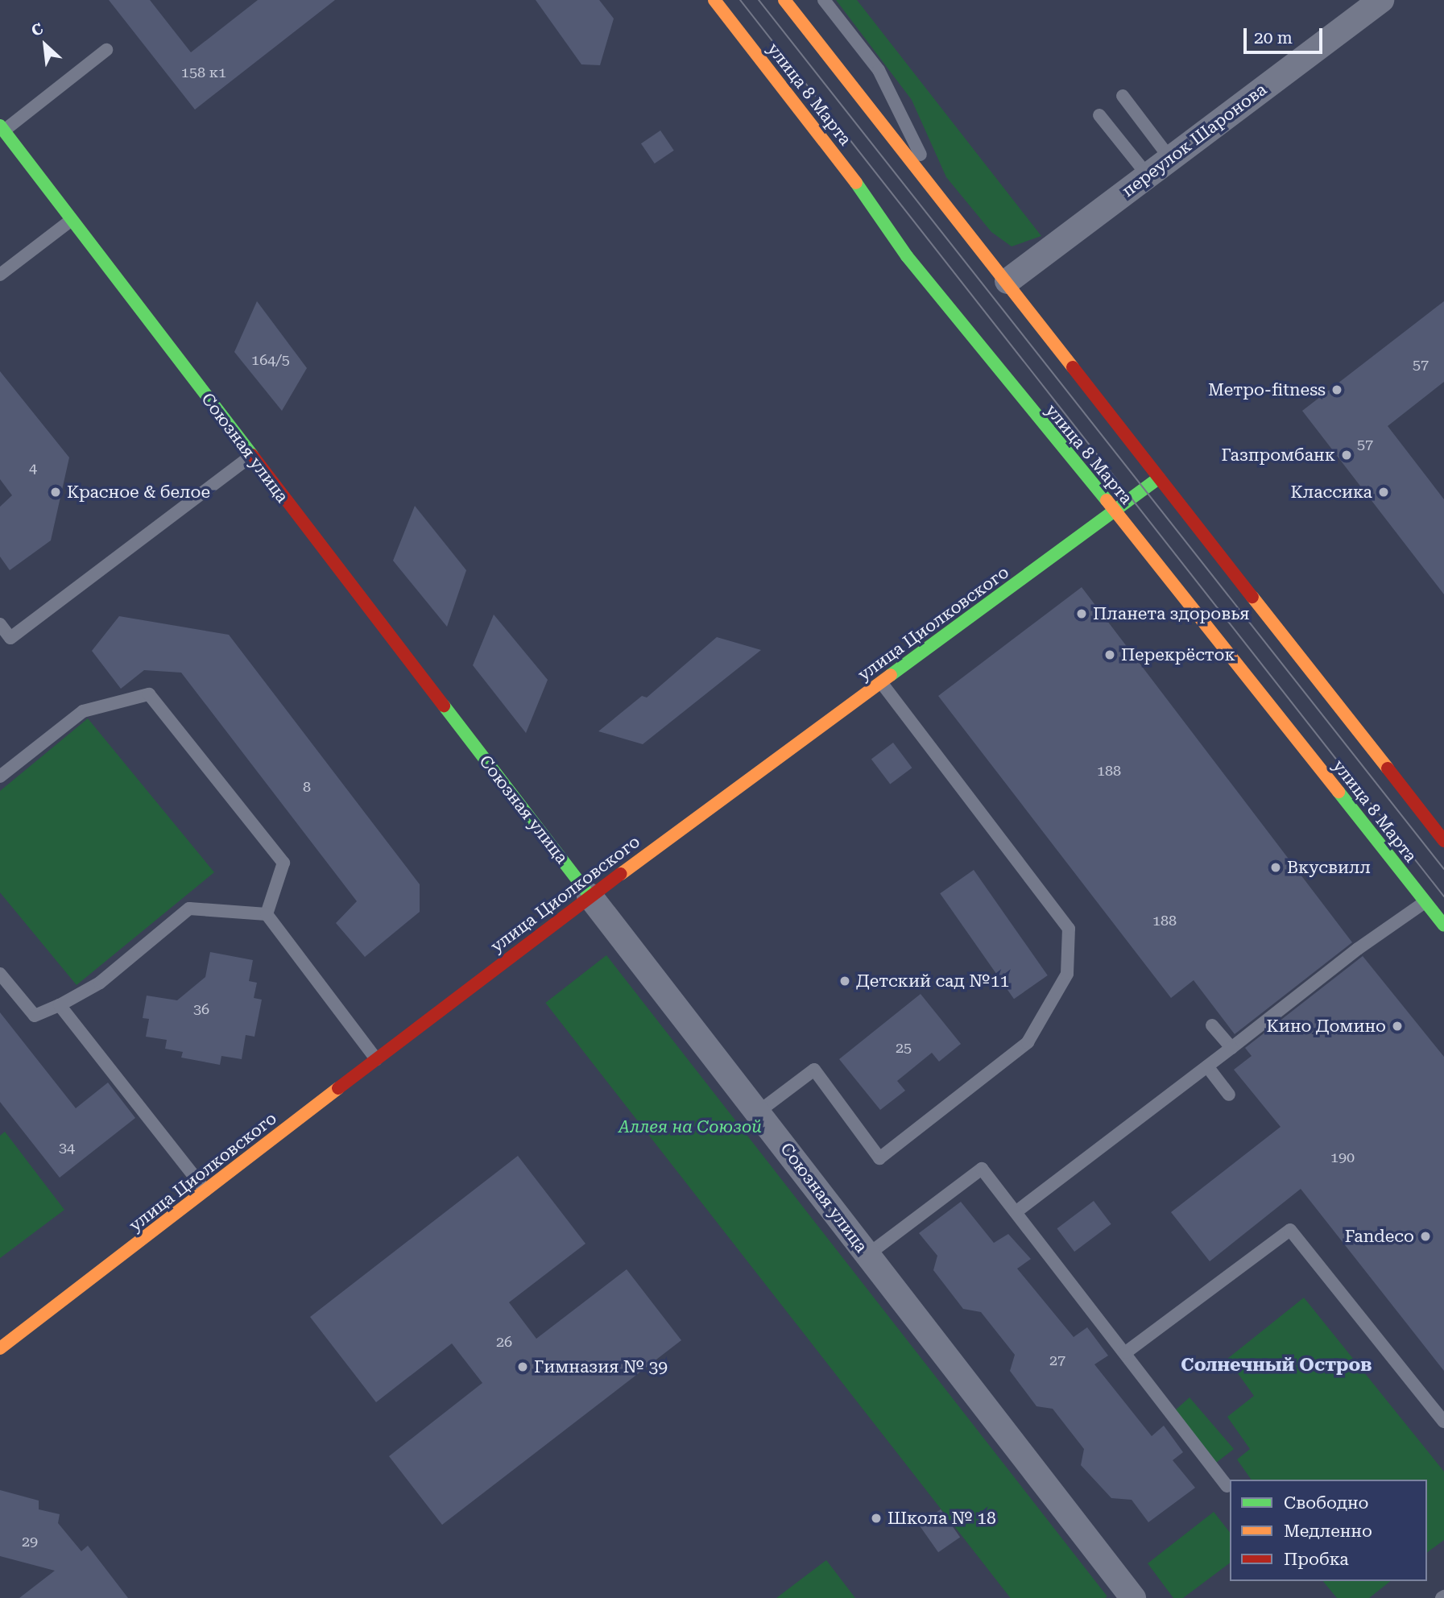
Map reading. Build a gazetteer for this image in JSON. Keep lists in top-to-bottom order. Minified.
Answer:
{"streets":{"street":["улица 8 Марта","переулок Шаронова","Союзная улица","улица Циолковского"]},"crossings":[["улица 8 Марта","улица Циолковского"],["Союзная улица","улица Циолковского"]],"districts":["Солнечный Остров"],"parks":["Аллея на Союзой"],"places":["Метро-fitness","Газпромбанк","Красное & белое","Классика","Планета здоровья","Перекрёсток","Вкусвилл","Детский сад №11","Кино Домино","Fandeco","Гимназия № 39","Школа № 18"],"house_numbers":["158 к1","164/5","57","57","4","188","8","188","36","25","34","190","26","27","29"],"legend":["Свободно","Медленно","Пробка"],"scale_bar":"20 m","north":"top left"}
